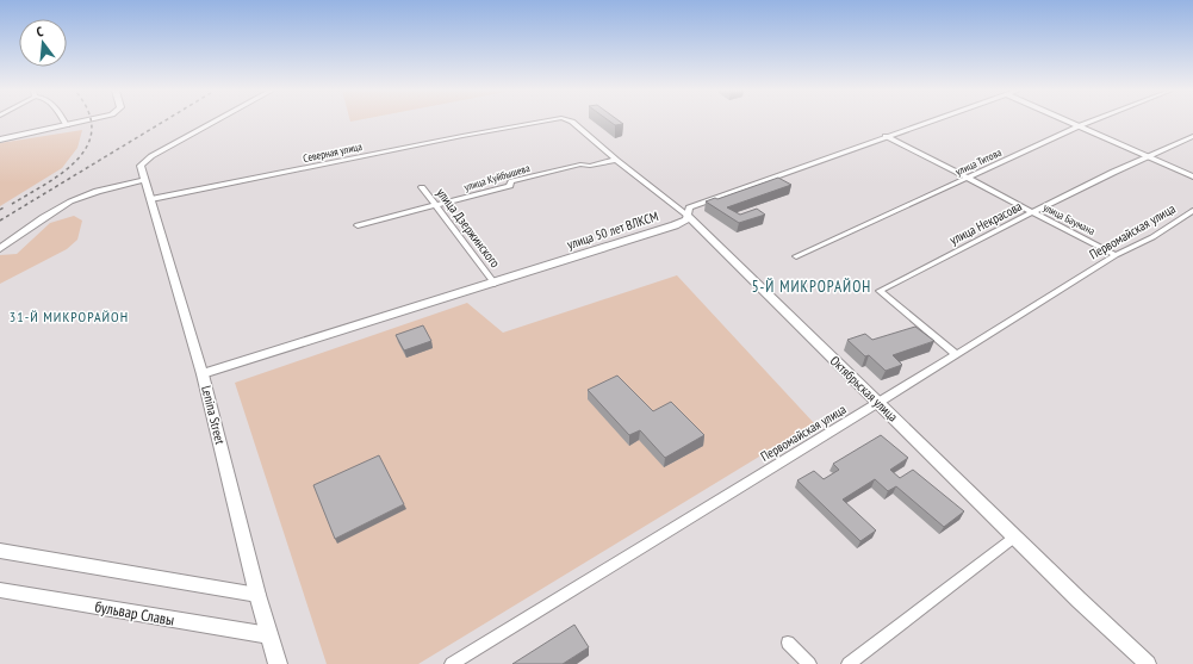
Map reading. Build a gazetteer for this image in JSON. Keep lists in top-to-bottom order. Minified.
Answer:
{"streets":{"main road":["Lenina Street"],"street":["Северная улица","улица Титова","улица Куйбышева","улица Баумана","улица Некрасова","улица Дзержинского","улица 50 лет ВЛКСМ","Первомайская улица","Октябрьская улица","бульвар Славы"]},"crossings":[["Северная улица","Lenina Street"],["улица Титова","улица Баумана"],["улица Куйбышева","улица Дзержинского"],["улица Куйбышева","Октябрьская улица"],["улица Баумана","улица Некрасова"],["улица Баумана","улица 50 лет ВЛКСМ"],["улица Баумана","Первомайская улица"],["улица Некрасова","Первомайская улица"],["улица Дзержинского","улица 50 лет ВЛКСМ"],["улица 50 лет ВЛКСМ","Октябрьская улица"],["улица 50 лет ВЛКСМ","Lenina Street"],["Первомайская улица","Октябрьская улица"],["Lenina Street","бульвар Славы"]],"districts":["5-Й МИКРОРАЙОН","31-Й МИКРОРАЙОН"],"north":"top"}
